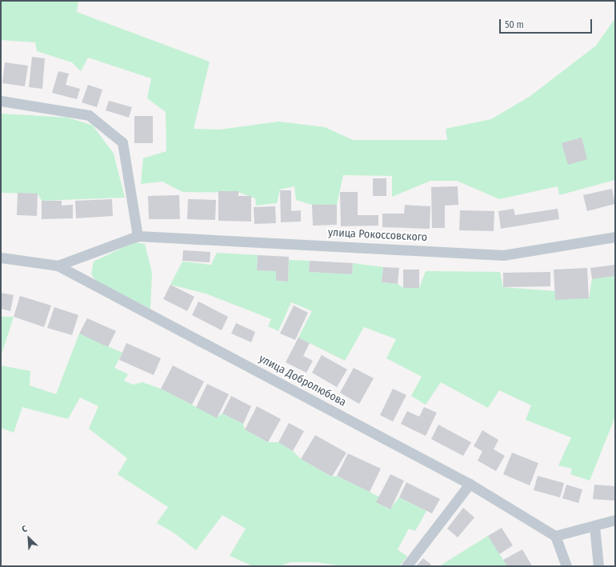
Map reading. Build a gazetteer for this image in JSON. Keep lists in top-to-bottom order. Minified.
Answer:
{"streets":{"street":["улица Рокоссовского","улица Добролюбова"]},"scale_bar":"50 m","north":"top left"}
